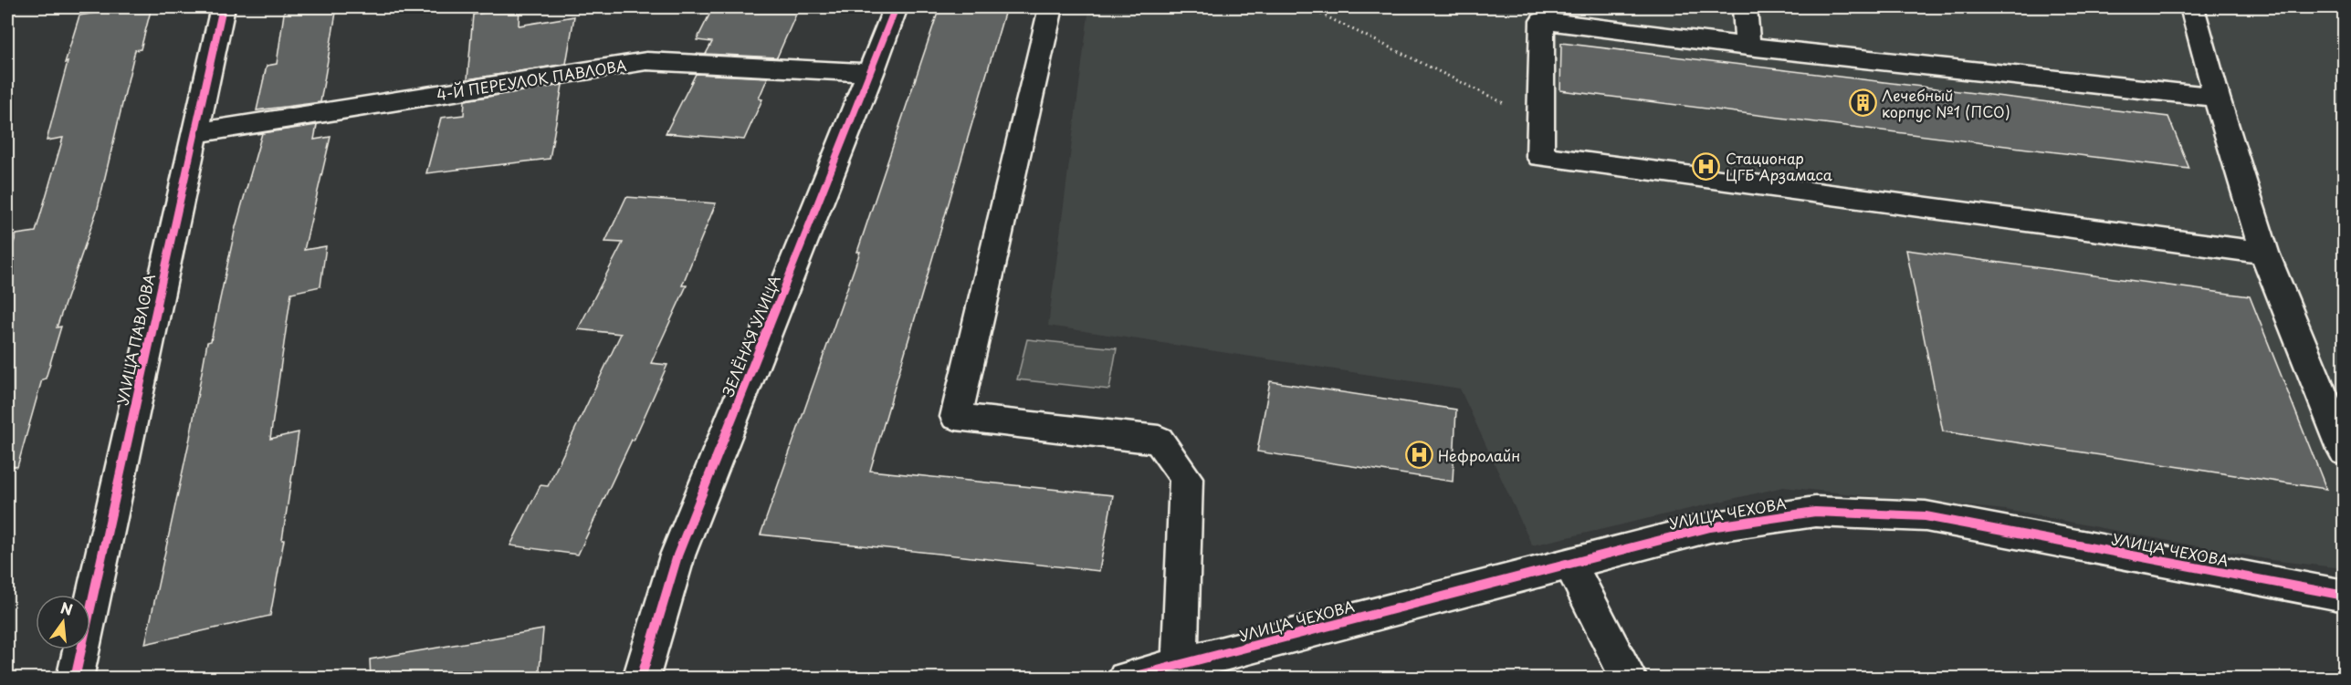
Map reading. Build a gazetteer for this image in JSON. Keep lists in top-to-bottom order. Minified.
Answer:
{"streets":{"street":["4-Й ПЕРЕУЛОК ПАВЛОВА","ЗЕЛЁНАЯ УЛИЦА","УЛИЦА ПАВЛОВА","УЛИЦА ЧЕХОВА"]},"crossings":[["4-Й ПЕРЕУЛОК ПАВЛОВА","ЗЕЛЁНАЯ УЛИЦА"],["4-Й ПЕРЕУЛОК ПАВЛОВА","УЛИЦА ПАВЛОВА"]],"places":{"building":["Лечебный корпус №1 (ПСО)"],"hospital":["Стационар ЦГБ Арзамаса","Нефролайн"]},"north":"top"}
